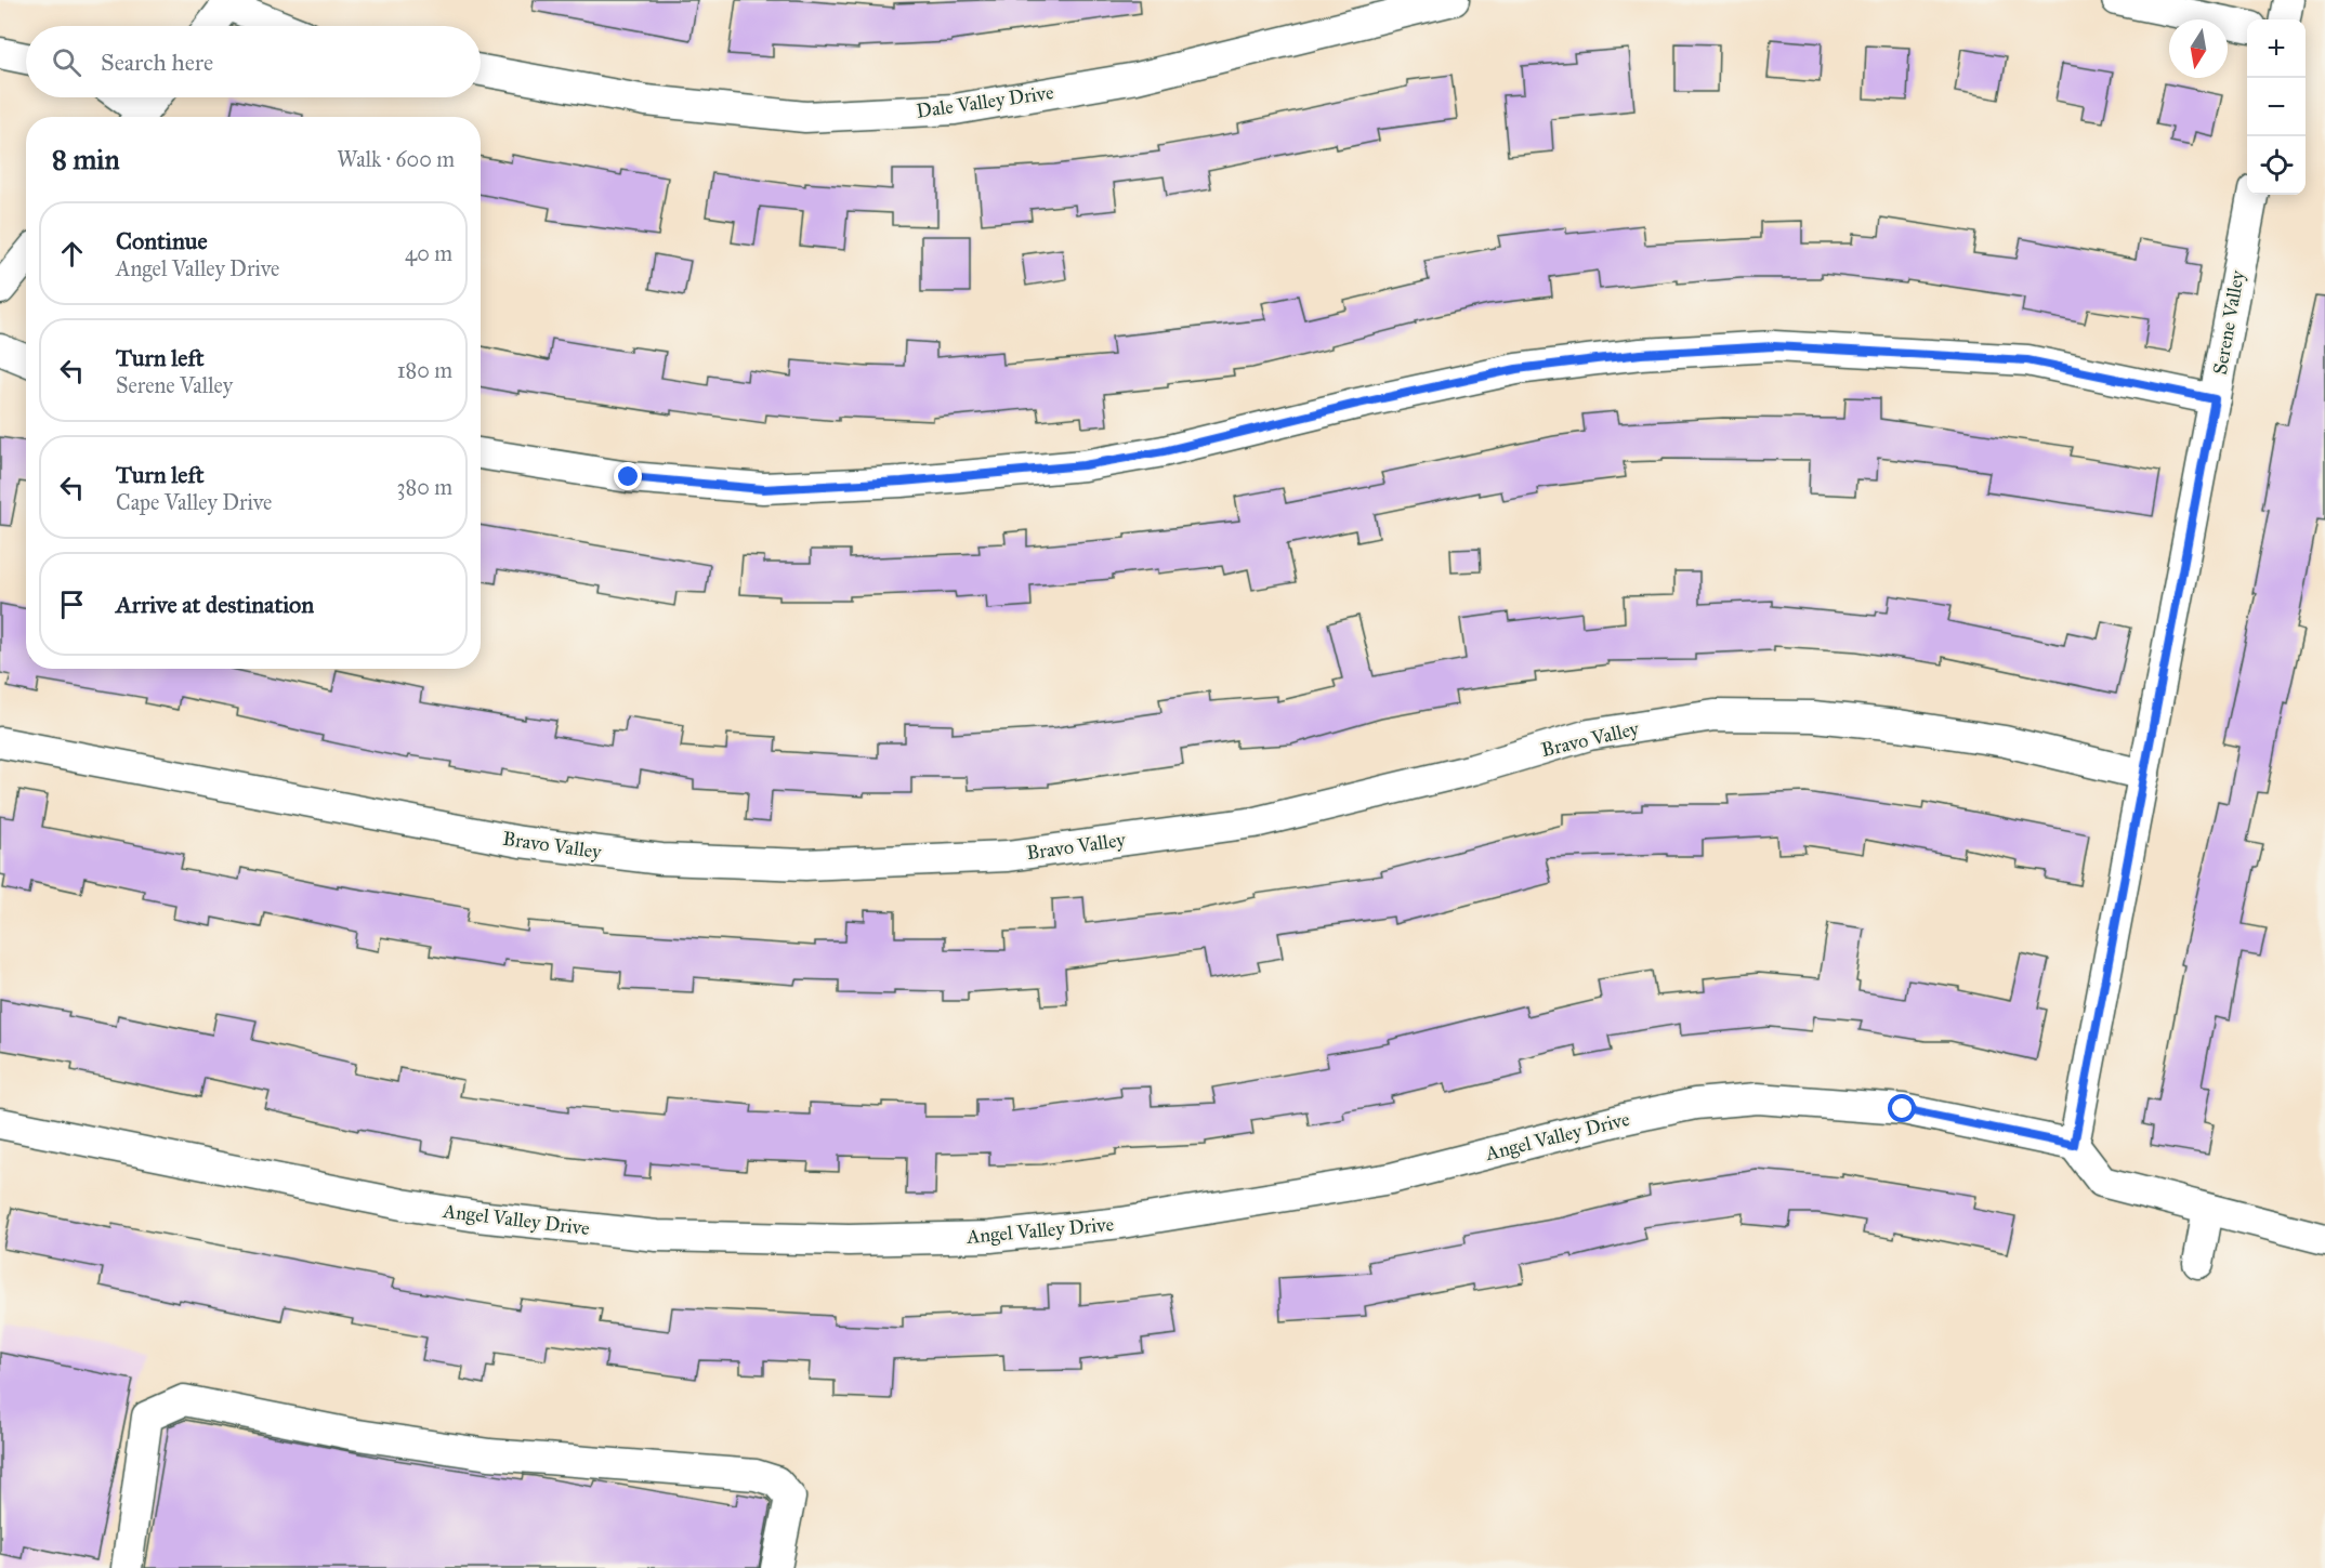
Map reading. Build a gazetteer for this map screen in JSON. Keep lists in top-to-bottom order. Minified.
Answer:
{"streets":{"street":["Dale Valley Drive","Serene Valley","Bravo Valley","Angel Valley Drive"]},"crossings":[["Serene Valley","Bravo Valley"],["Serene Valley","Angel Valley Drive"]],"north":"bottom","page":{"map_buttons":["+","−"],"search":"Search here","heading":["8 min","Walk · 600 m"],"list":[["Continue","Angel Valley Drive","40 m"],["Turn left","Serene Valley","180 m"],["Turn left","Cape Valley Drive","380 m"],"Arrive at destination"]}}
